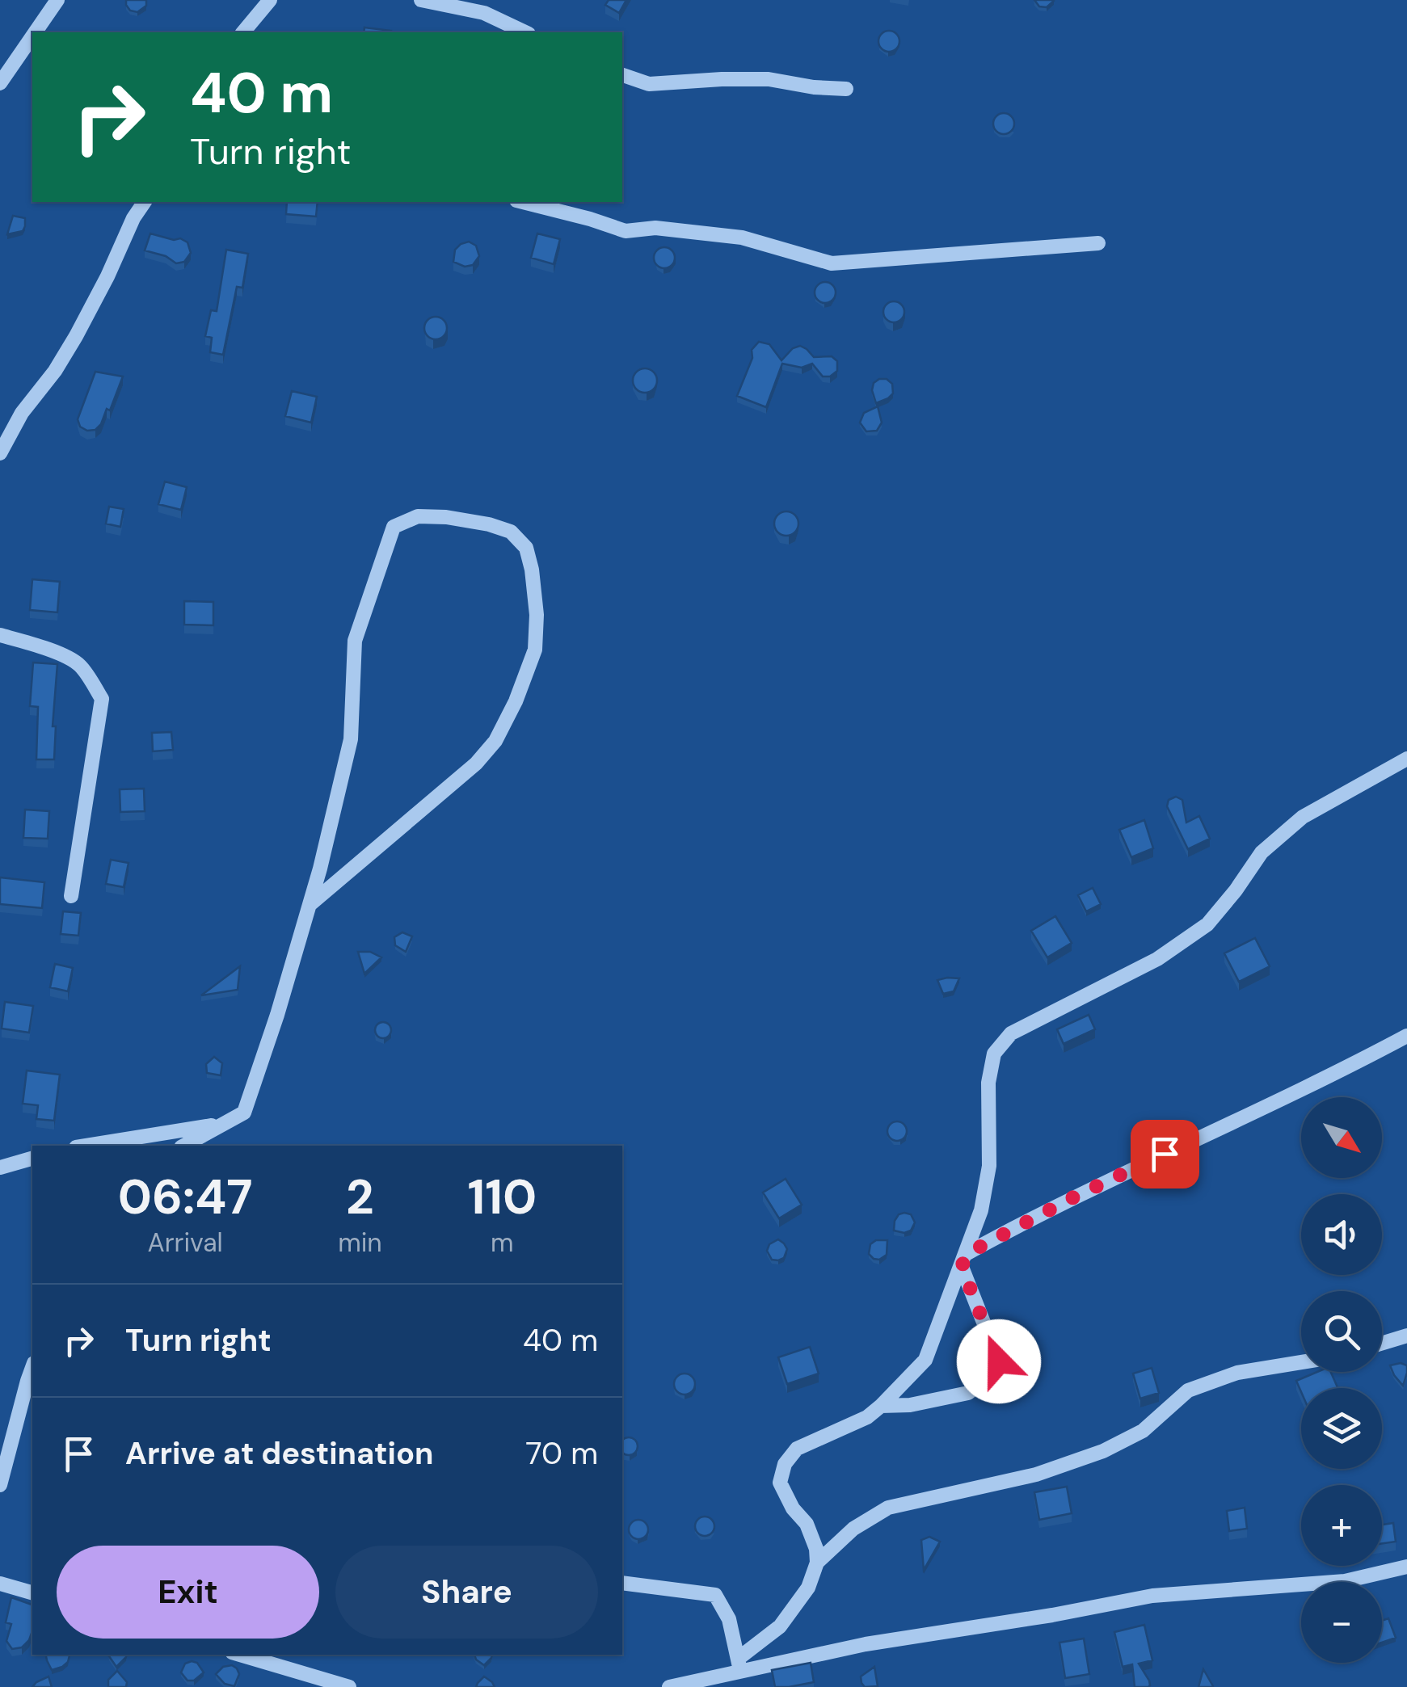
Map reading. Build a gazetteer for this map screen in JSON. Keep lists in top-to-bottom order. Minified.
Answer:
{"north":"bottom right","page":{"turn":["40 m","Turn right"],"map_buttons":["+","−"],"eta":["06:47","Arrival","2","min","110","m"],"list":[{"name":"Turn right","value":"40 m"},{"name":"Arrive at destination","value":"70 m"}],"buttons":["Exit","Share"]}}
